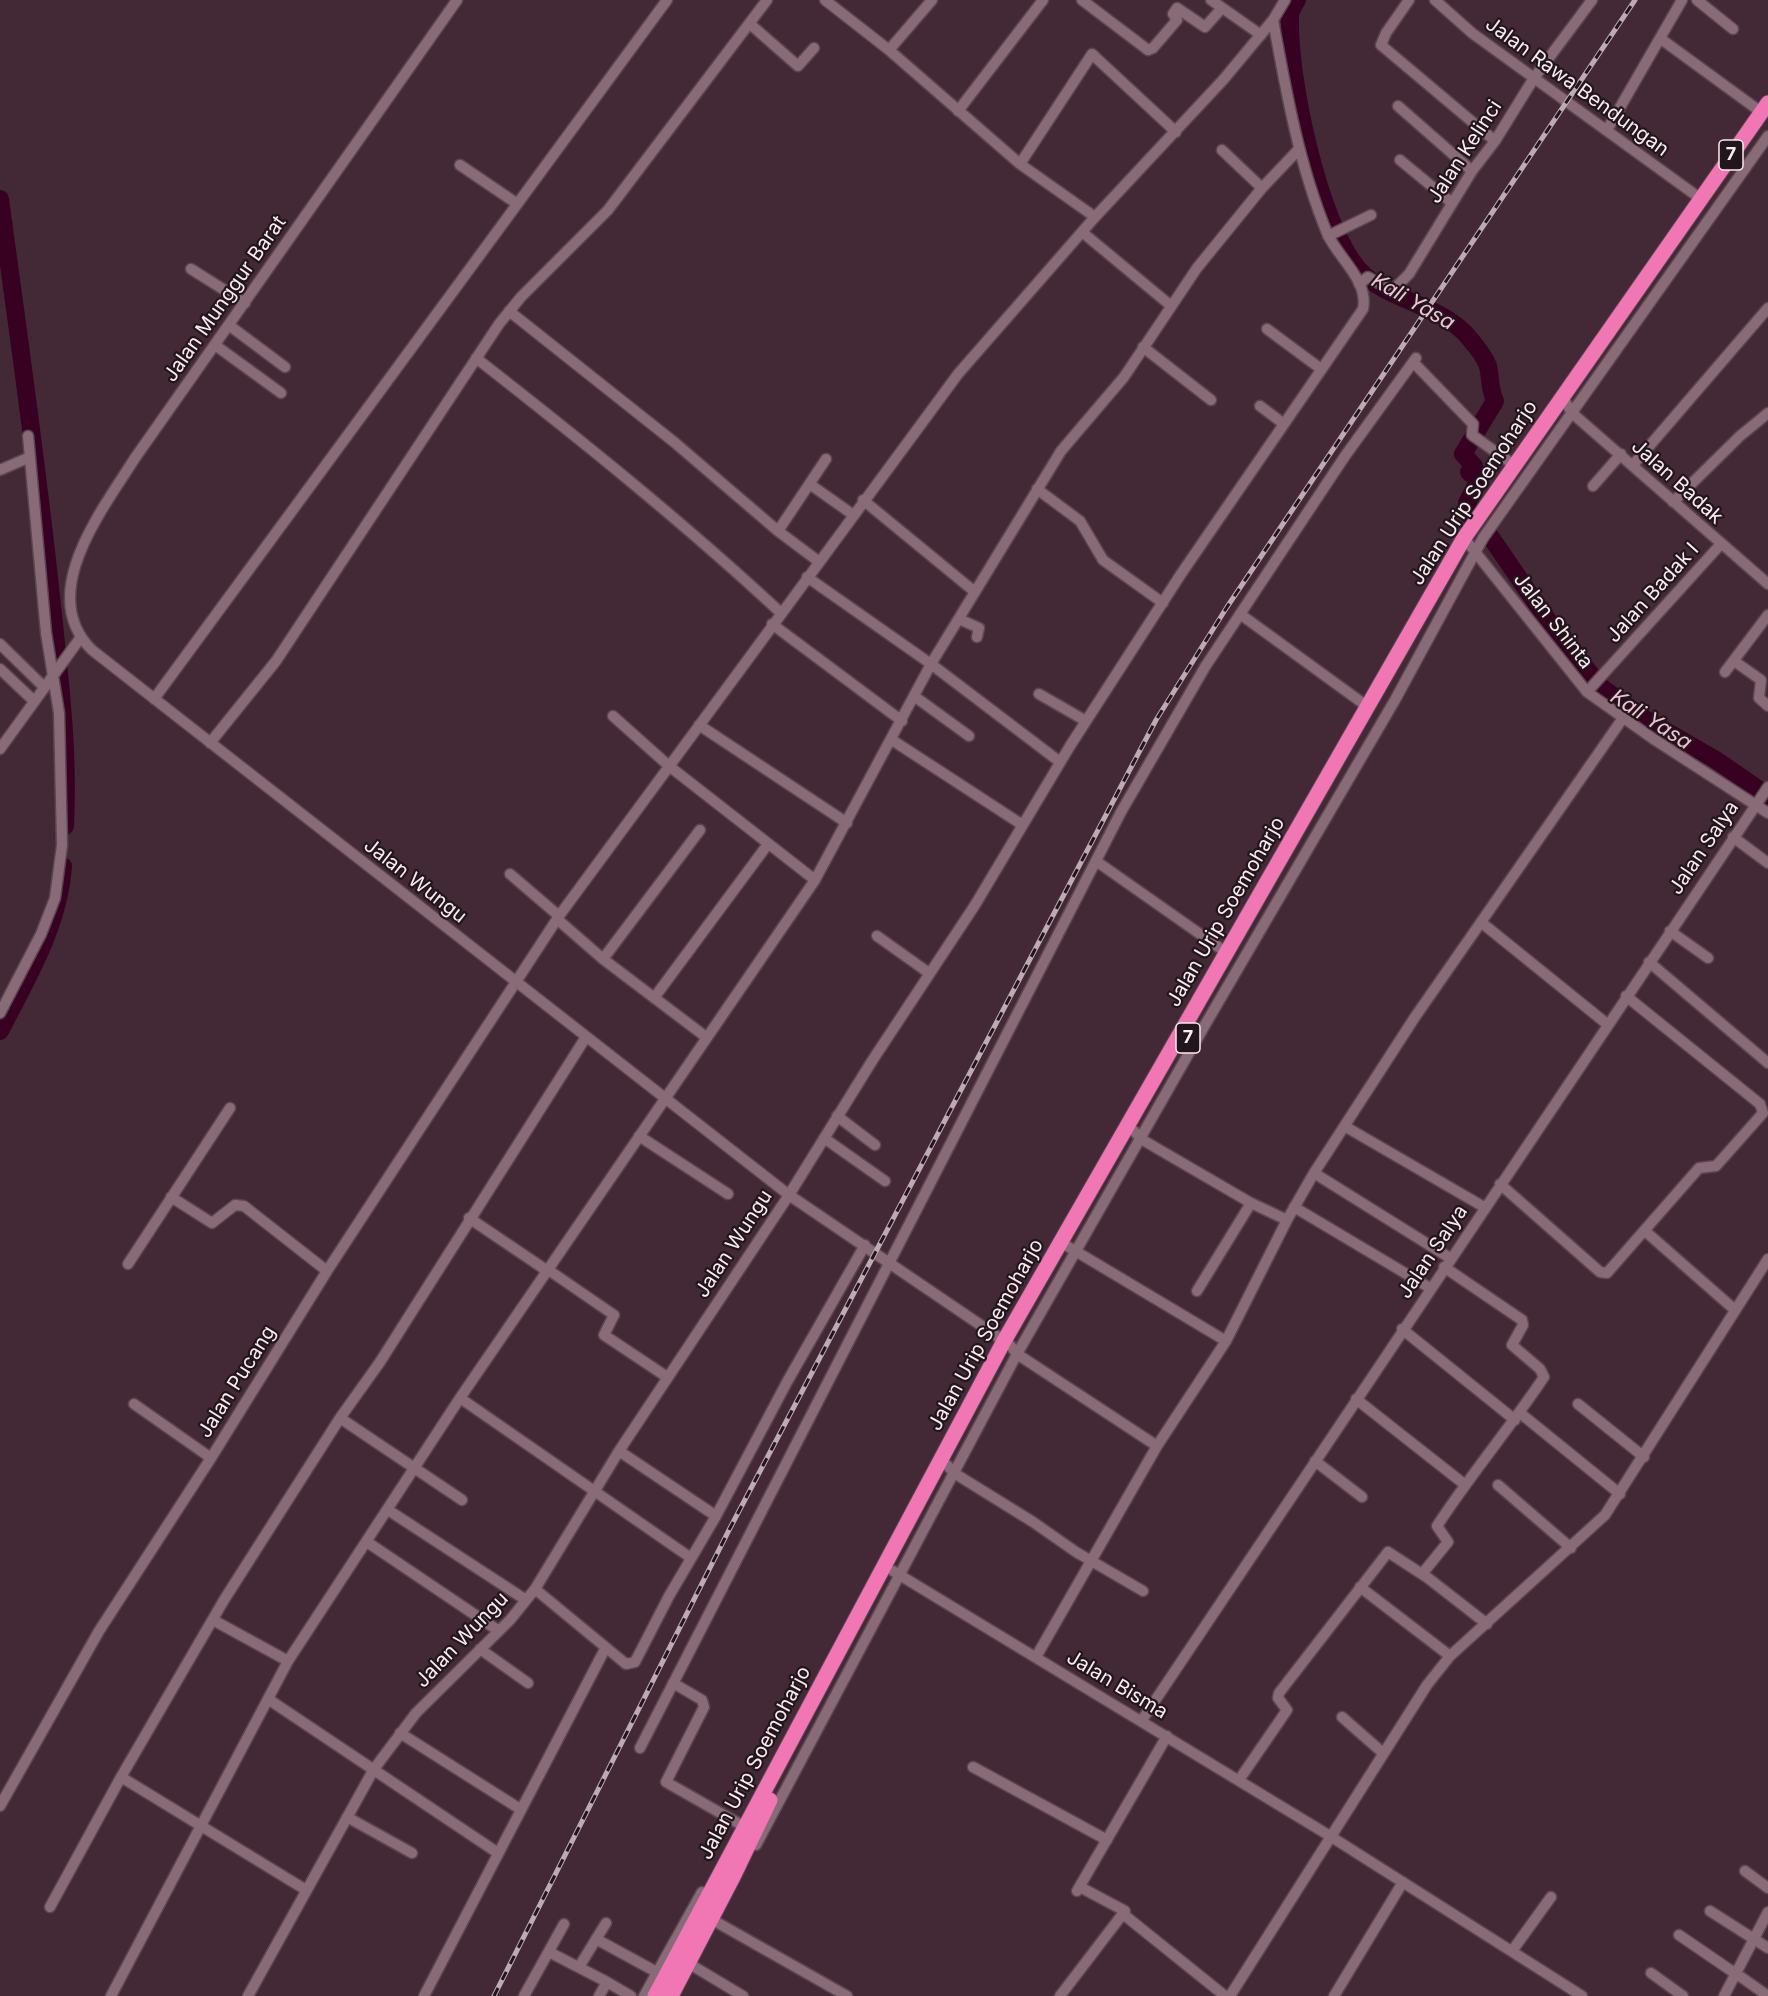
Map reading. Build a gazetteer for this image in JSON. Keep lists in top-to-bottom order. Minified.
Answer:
{"streets":{"highway":["7","Jalan Urip Soemoharjo"],"street":["Jalan Rawa Bendungan","Jalan Kelinci","Jalan Munggur Barat","Jalan Badak","Jalan Badak I","Jalan Shinta","Jalan Salya","Jalan Wungu","Jalan Pucang","Jalan Bisma"]},"crossings":[["Jalan Rawa Bendungan","Jalan Kelinci"],["Jalan Rawa Bendungan","Jalan Urip Soemoharjo"],["Jalan Munggur Barat","Jalan Wungu"],["Jalan Badak","Jalan Urip Soemoharjo"],["Jalan Badak","Jalan Badak I"],["Jalan Urip Soemoharjo","Jalan Shinta"],["Jalan Urip Soemoharjo","Jalan Bisma"],["Jalan Badak I","Jalan Shinta"],["Jalan Shinta","Jalan Salya"],["Jalan Salya","Jalan Bisma"],["Jalan Wungu","Jalan Pucang"]],"water":["Kali Yasa"]}
